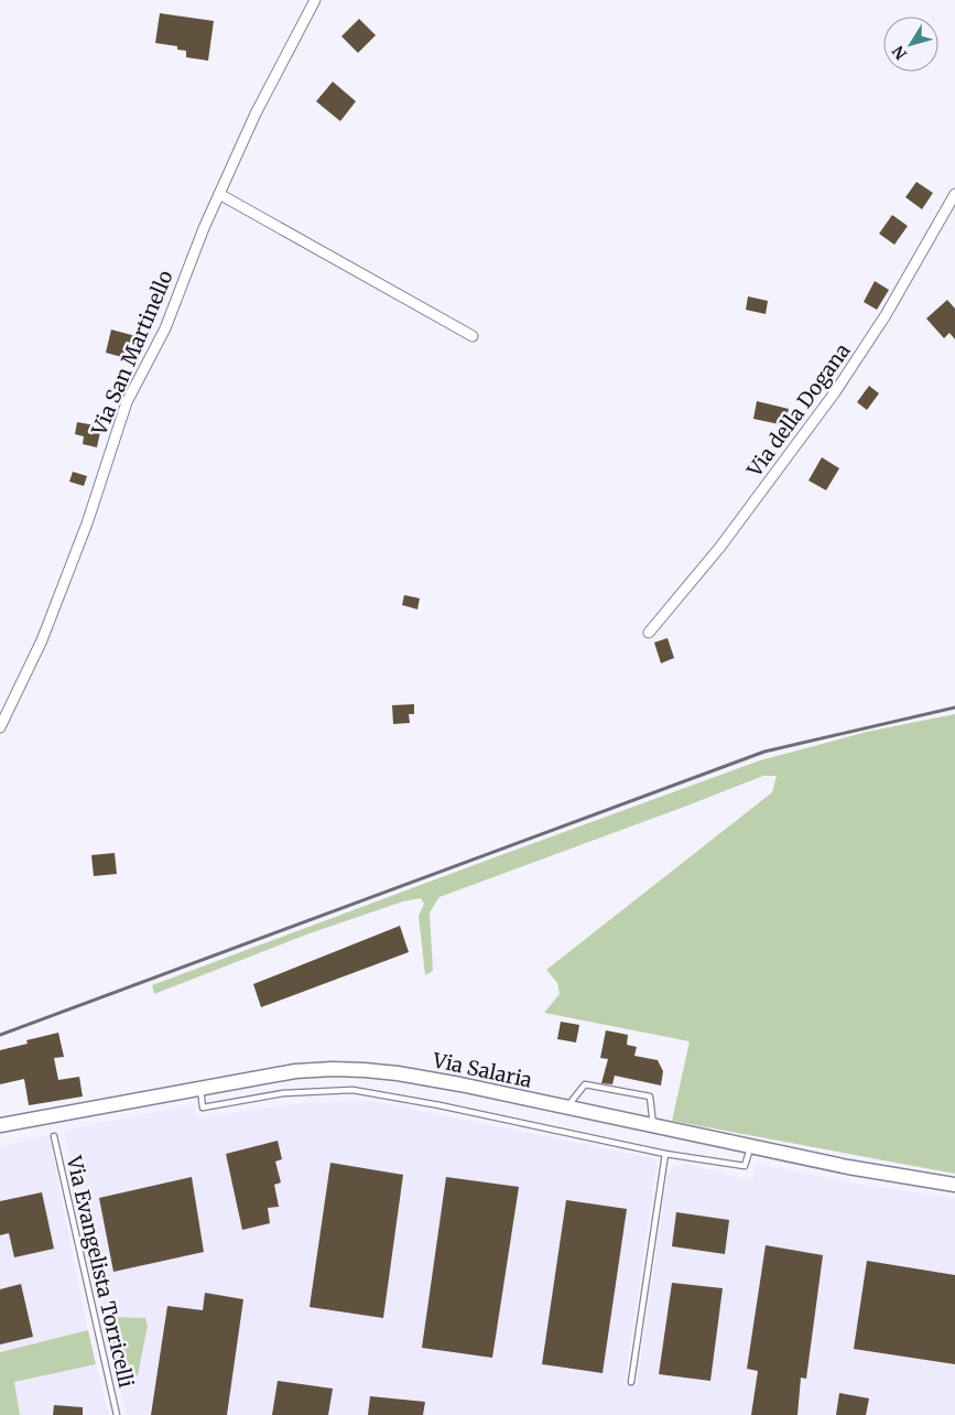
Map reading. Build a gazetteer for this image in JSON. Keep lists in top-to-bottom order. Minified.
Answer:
{"streets":{"main road":["Via Salaria"],"street":["Via San Martinello","Via della Dogana"],"lane":["Via Evangelista Torricelli"]},"north":"bottom left"}
